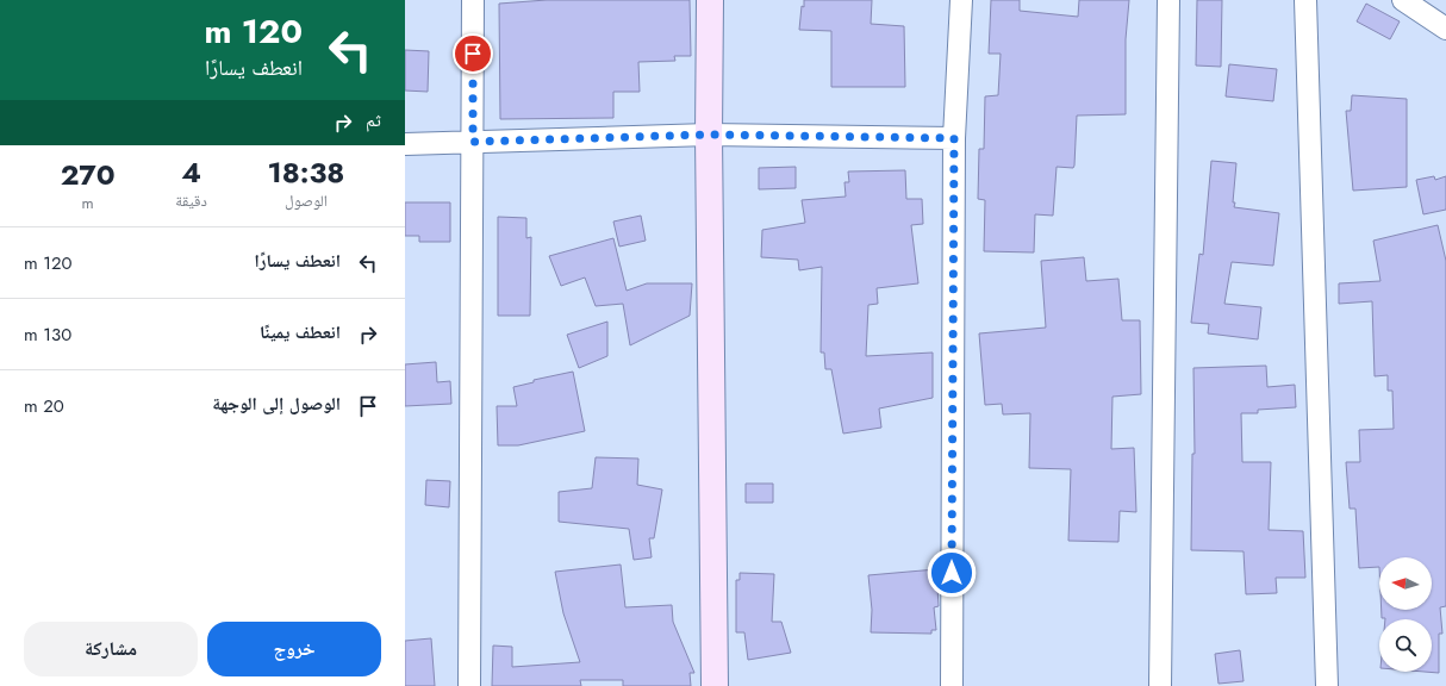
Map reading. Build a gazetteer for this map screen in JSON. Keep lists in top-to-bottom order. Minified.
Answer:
{"north":"left","page":{"turn":["120 m","انعطف يسارًا"],"then":"ثم","eta":["18:38","الوصول","4","دقيقة","270","m"],"list":[{"name":"انعطف يسارًا","value":"120 m"},{"name":"انعطف يمينًا","value":"130 m"},{"name":"الوصول إلى الوجهة","value":"20 m"}],"buttons":["خروج","مشاركة"]}}
